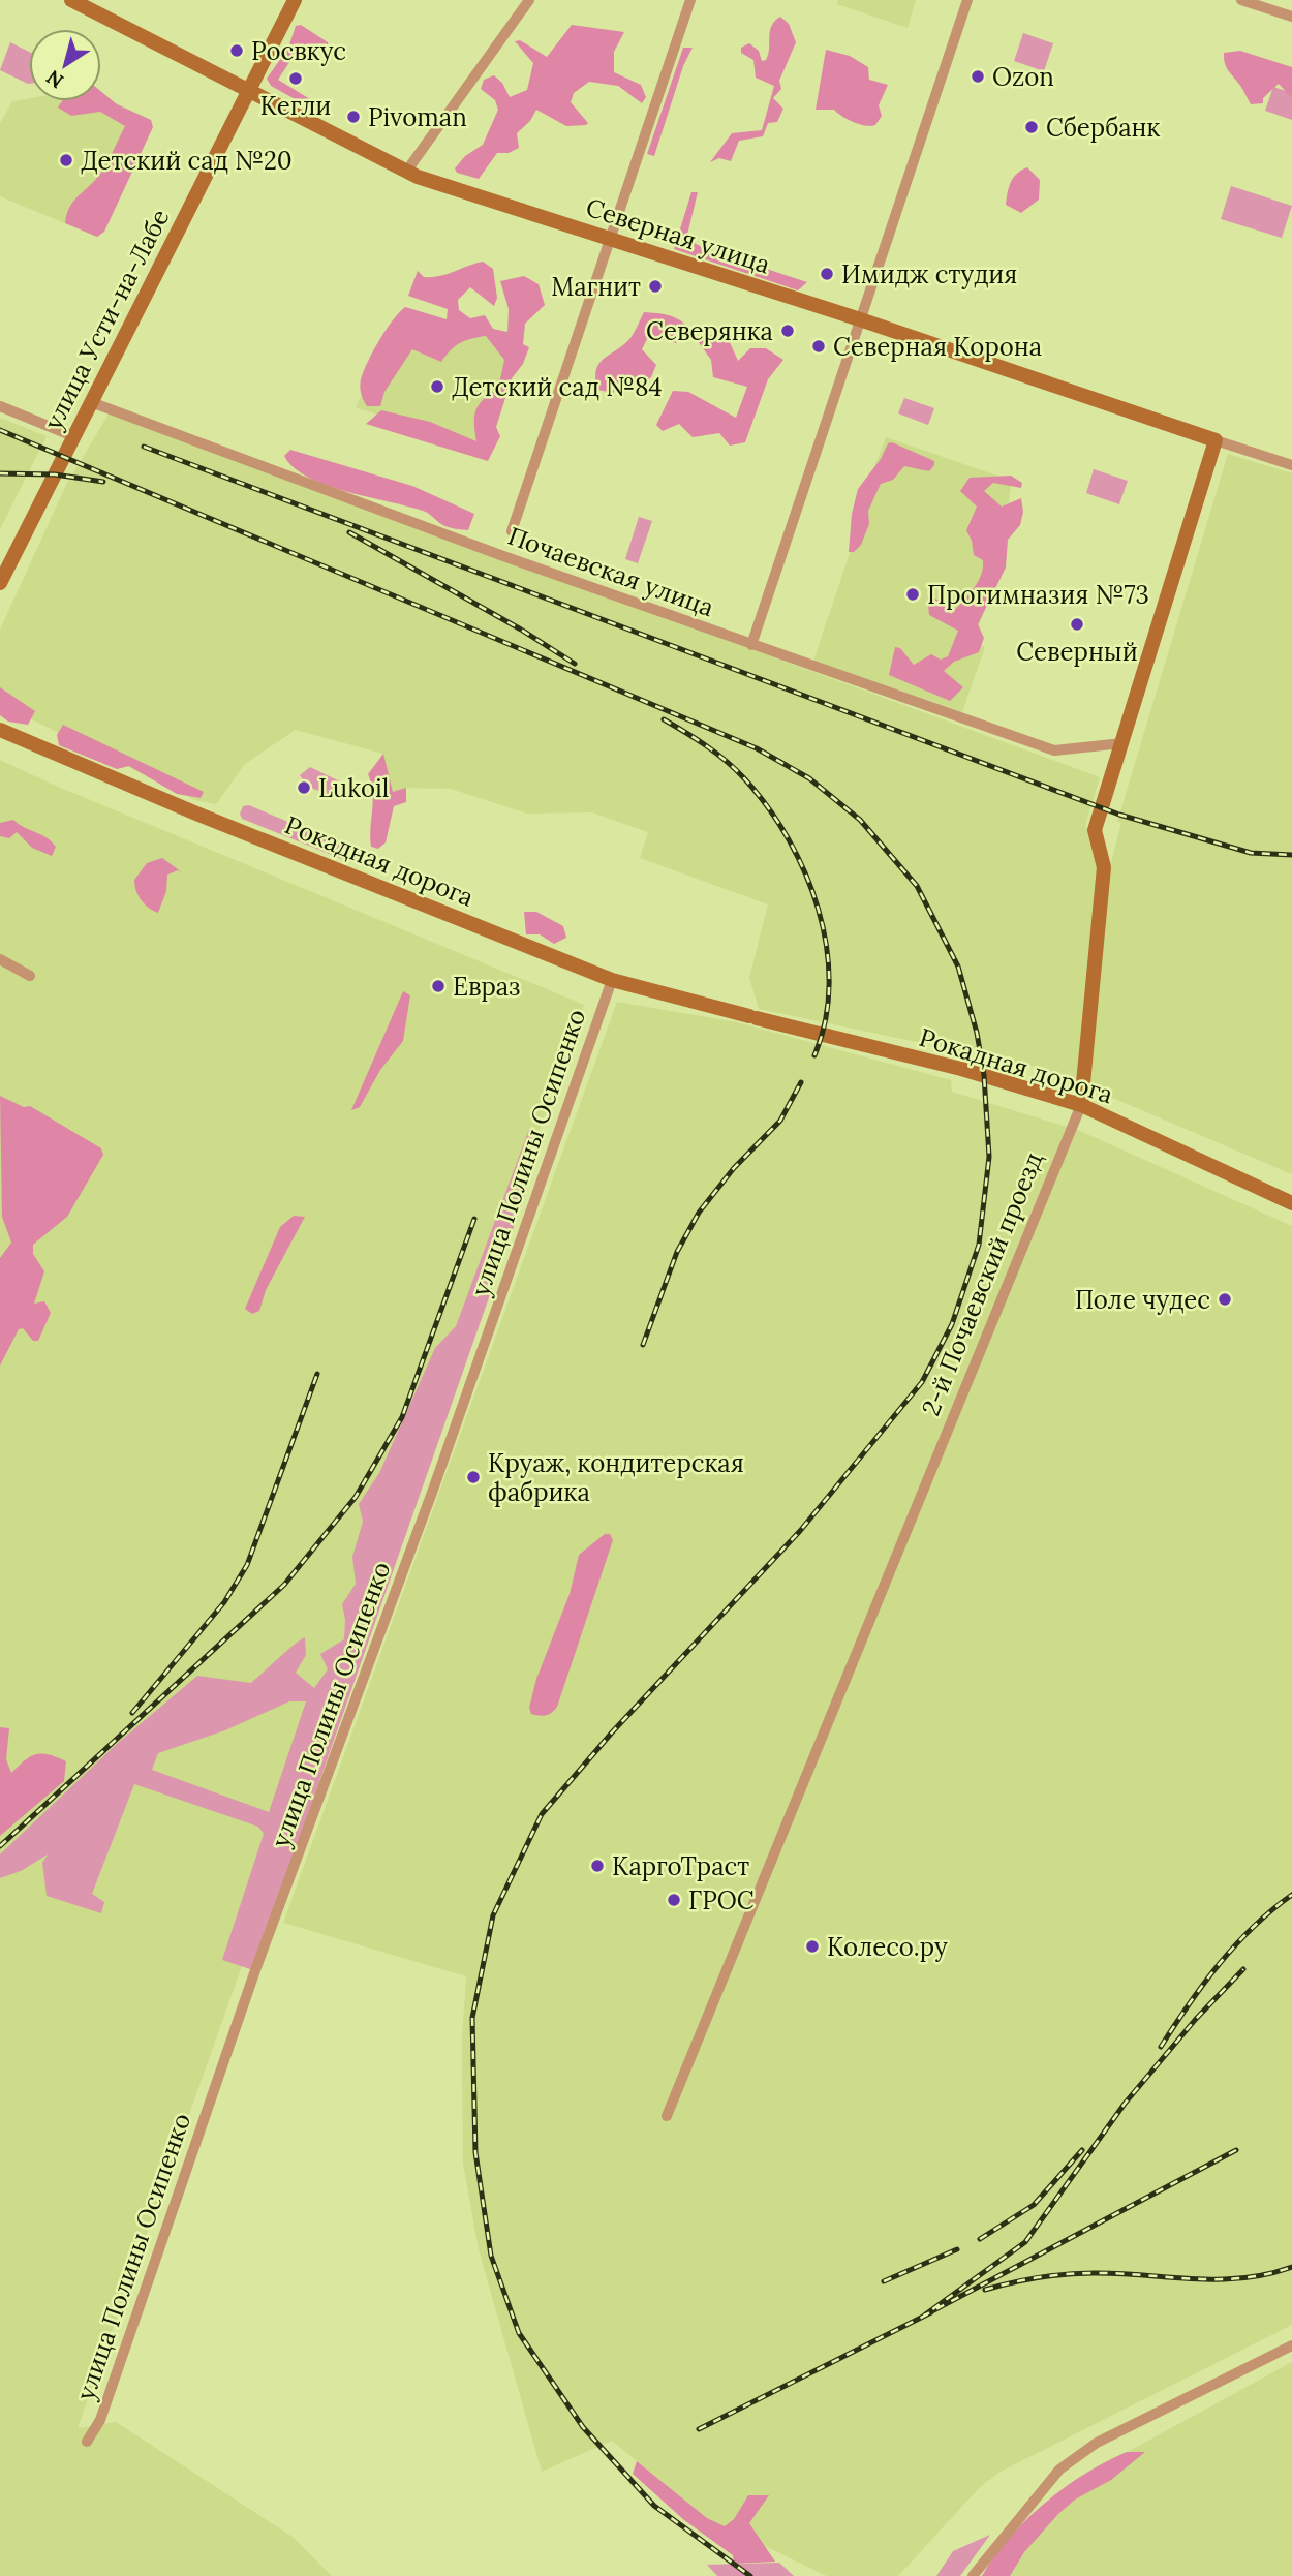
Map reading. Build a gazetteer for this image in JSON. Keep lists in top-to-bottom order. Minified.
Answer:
{"streets":{"street":["Северная улица","улица Усти-на-Лабе","Почаевская улица","Рокадная дорога","улица Полины Осипенко","2-й Почаевский проезд"]},"crossings":[["Северная улица","улица Усти-на-Лабе"],["Северная улица","2-й Почаевский проезд"],["улица Усти-на-Лабе","Почаевская улица"],["Почаевская улица","2-й Почаевский проезд"],["Рокадная дорога","улица Полины Осипенко"],["Рокадная дорога","2-й Почаевский проезд"]],"places":["Росвкус","Ozon","Кегли","Pivoman","Сбербанк","Детский сад №20","Имидж студия","Магнит","Северянка","Северная Корона","Детский сад №84","Прогимназия №73","Северный","Lukoil","Евраз","Поле чудес","Круаж, кондитерская фабрика","КаргоТраст","ГРОС","Колесо.ру"],"north":"bottom left"}
